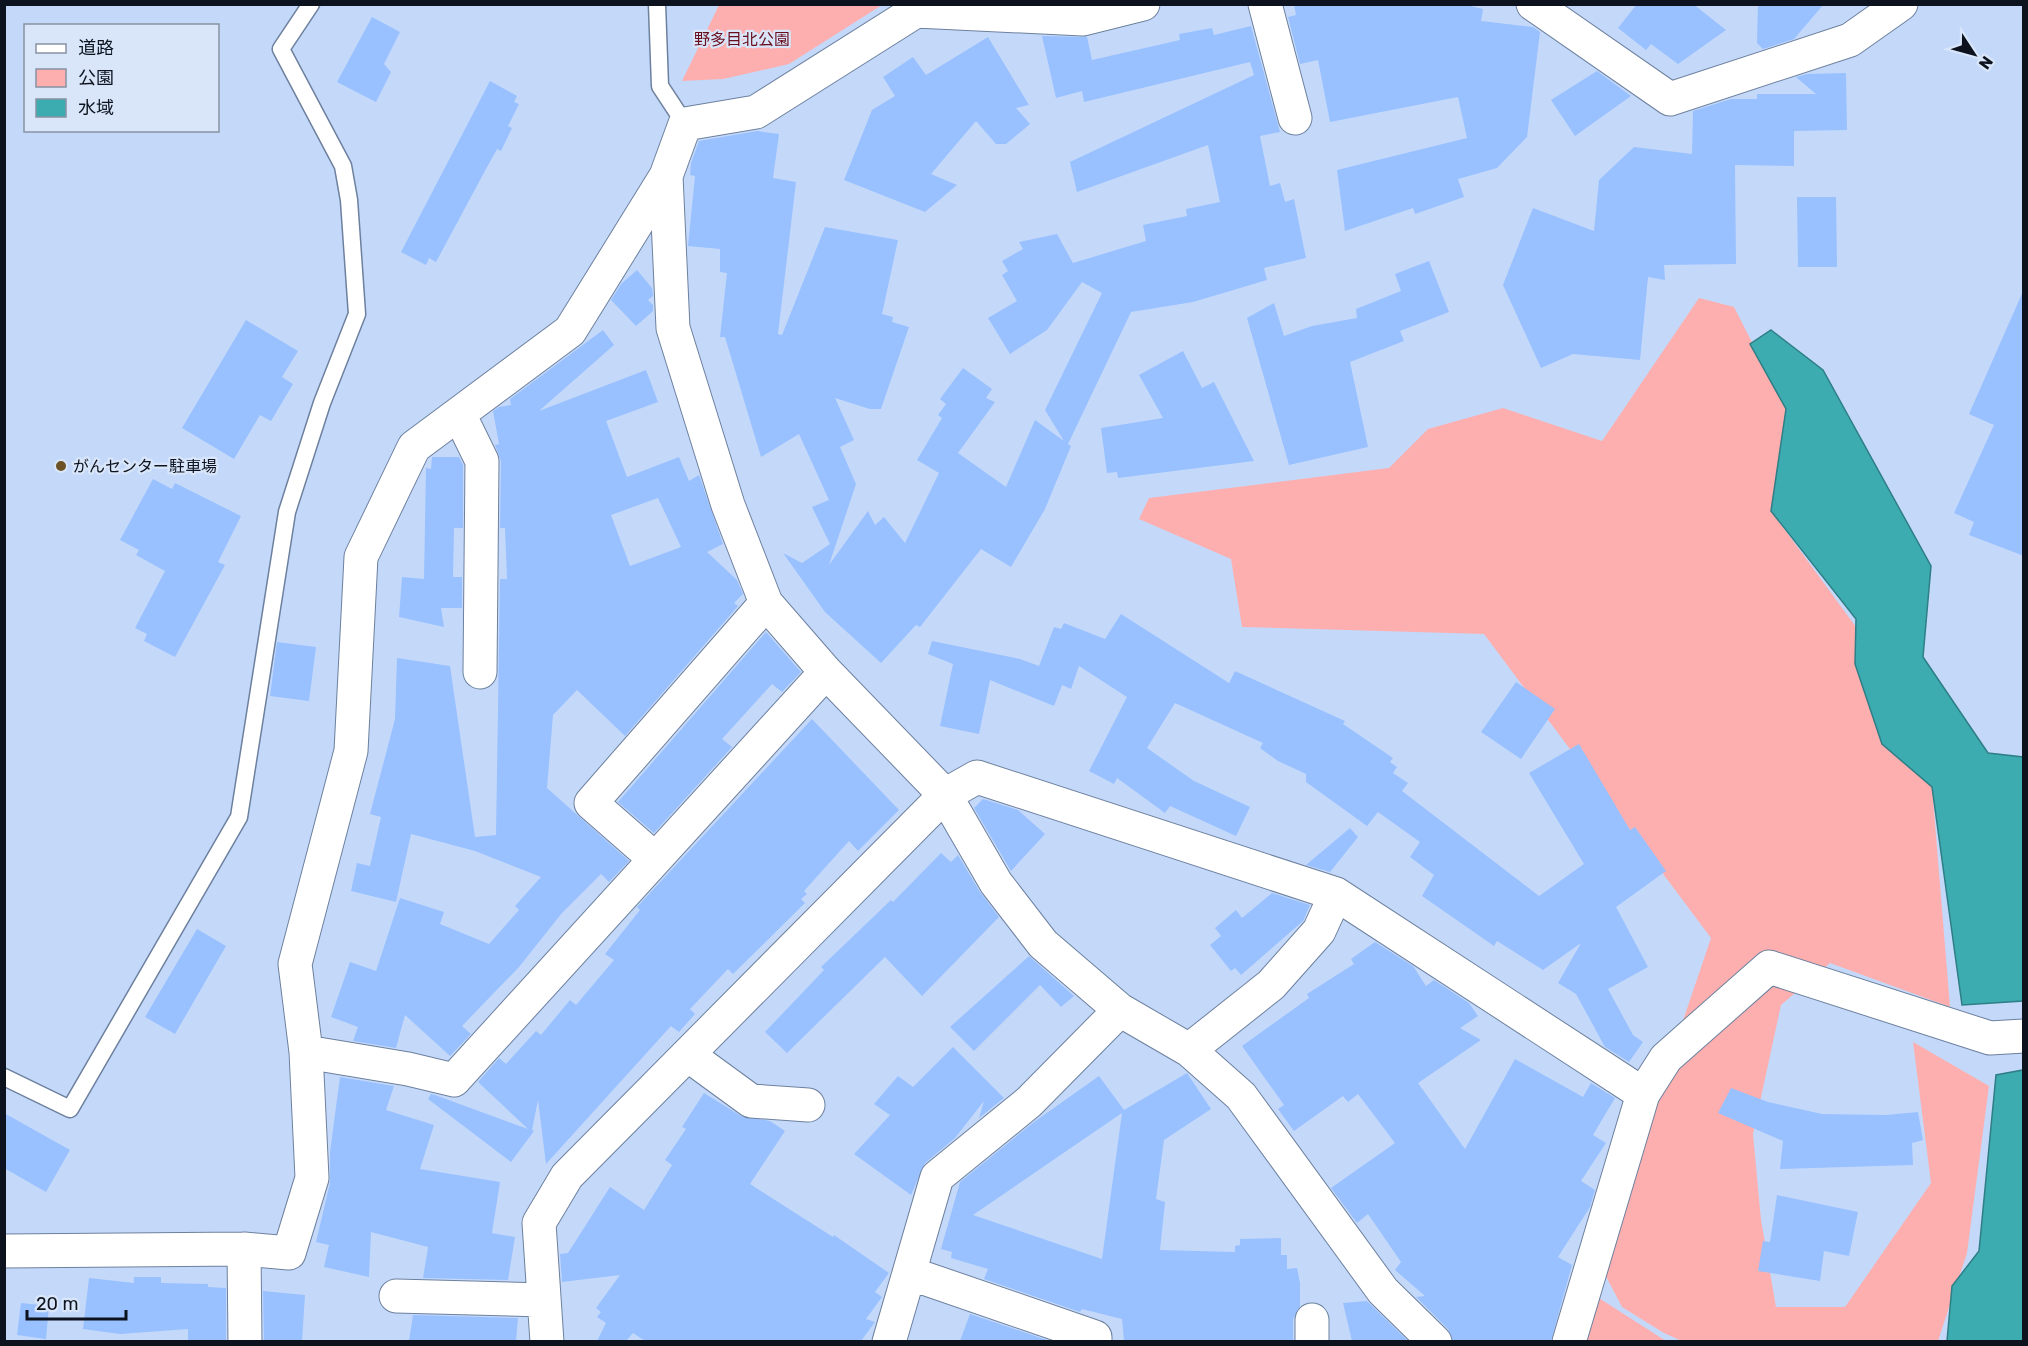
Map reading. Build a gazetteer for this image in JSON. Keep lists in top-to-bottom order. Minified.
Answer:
{"parks":["野多目北公園"],"places":["がんセンター駐車場"],"legend":["道路","公園","水域"],"scale_bar":"20 m","north":"bottom right"}
